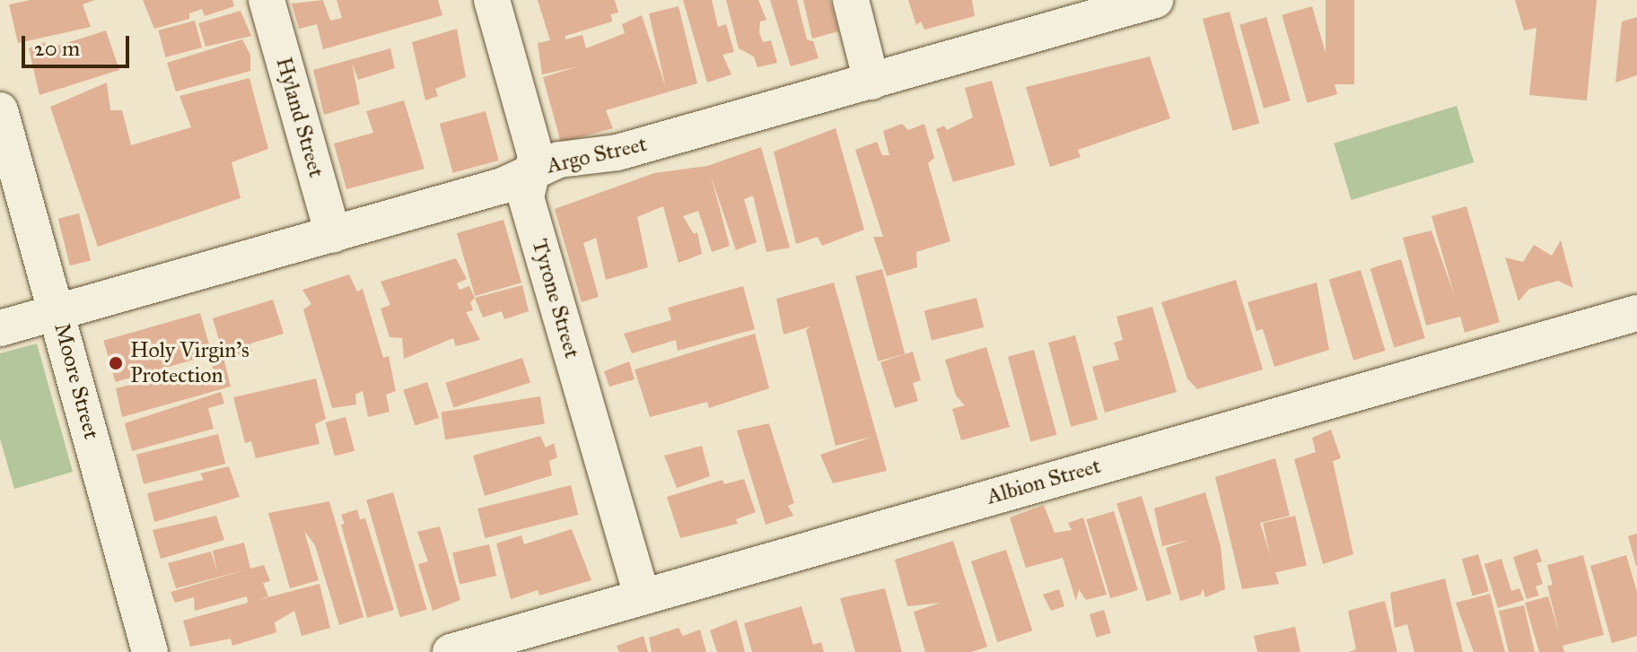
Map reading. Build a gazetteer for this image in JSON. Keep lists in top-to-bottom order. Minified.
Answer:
{"streets":{"street":["Hyland Street","Argo Street","Tyrone Street","Moore Street","Albion Street"]},"crossings":[["Hyland Street","Argo Street"],["Argo Street","Tyrone Street"],["Argo Street","Moore Street"],["Tyrone Street","Albion Street"]],"places":["Holy Virgin's Protection"],"scale_bar":"20 m"}
